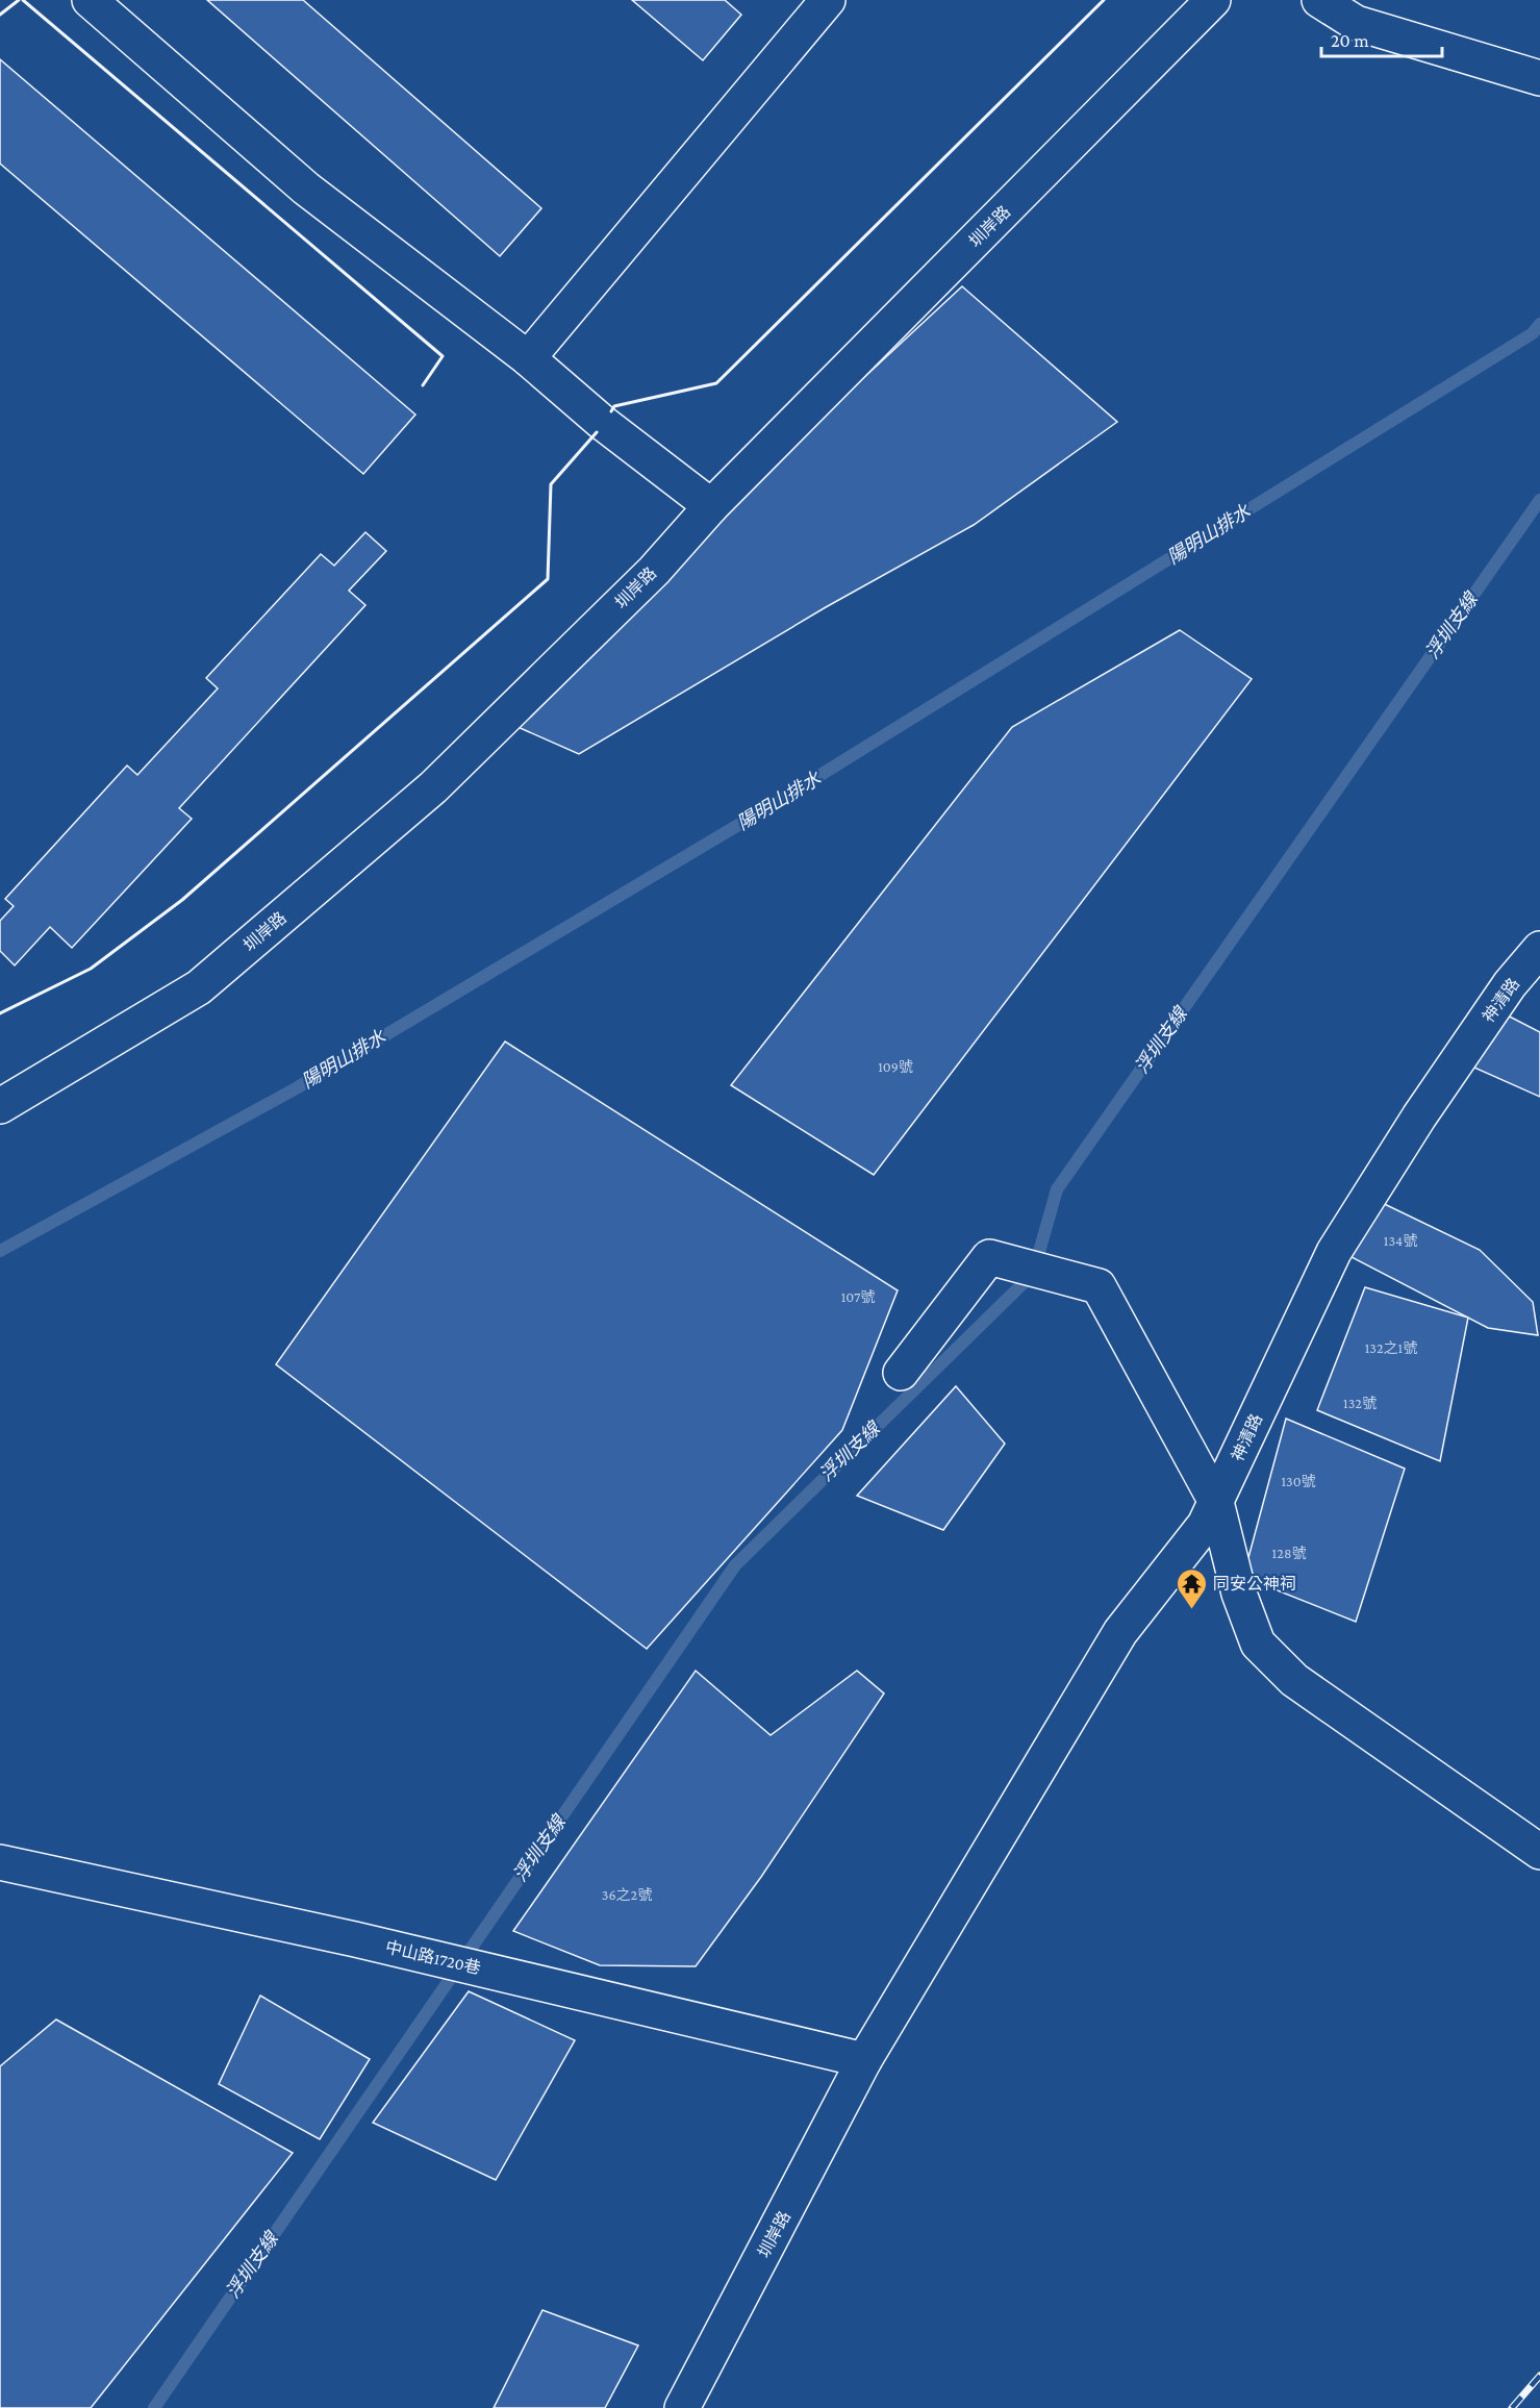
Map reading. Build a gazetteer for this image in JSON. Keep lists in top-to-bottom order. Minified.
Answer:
{"streets":{"street":["圳岸路","神清路","中山路1720巷"]},"crossings":[["圳岸路","神清路"],["圳岸路","中山路1720巷"],["神清路","中山路1720巷"]],"water":["陽明山排水","浮圳支線"],"places":{"temple":["同安公神祠"]},"house_numbers":["109號","134號","107號","132之1號","132號","130號","128號","36之2號"],"scale_bar":"20 m"}
